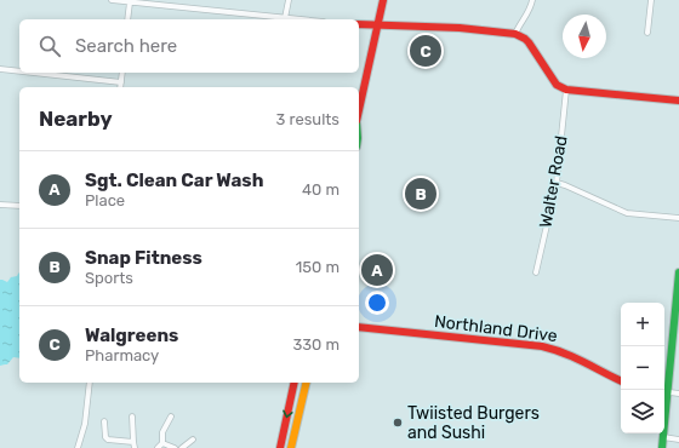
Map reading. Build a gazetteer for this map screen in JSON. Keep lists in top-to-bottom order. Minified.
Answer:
{"streets":{"street":["Walter Road","Northland Drive"]},"places":["Twiisted Burgers and Sushi"],"north":"bottom","page":{"search":"Search here","pins":["C","B","A"],"heading":["Nearby","3 results"],"list":[{"mark":"A","name":"Sgt. Clean Car Wash","note":"Place","value":"40 m"},{"mark":"B","name":"Snap Fitness","note":"Sports","value":"150 m"},{"mark":"C","name":"Walgreens","note":"Pharmacy","value":"330 m"}],"map_buttons":["+","−"]}}
